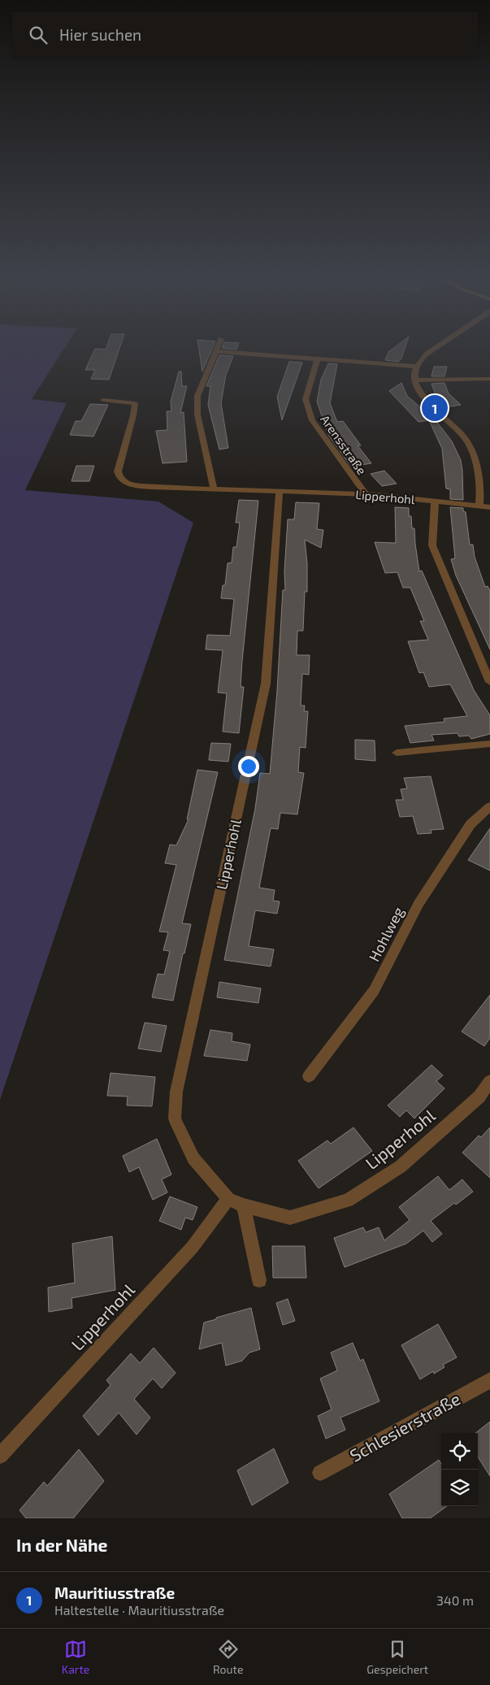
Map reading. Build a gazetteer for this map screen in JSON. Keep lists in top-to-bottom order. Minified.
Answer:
{"streets":{"street":["Arensstraße","Lipperhohl","Hohlweg","Schlesierstraße"]},"crossings":[["Arensstraße","Lipperhohl"]],"page":{"search":"Hier suchen","pins":"1","heading":"In der Nähe","list":[{"mark":"1","name":"Mauritiusstraße","note":"Haltestelle · Mauritiusstraße","value":"340 m"}],"nav":["Karte","Route","Gespeichert"]}}
